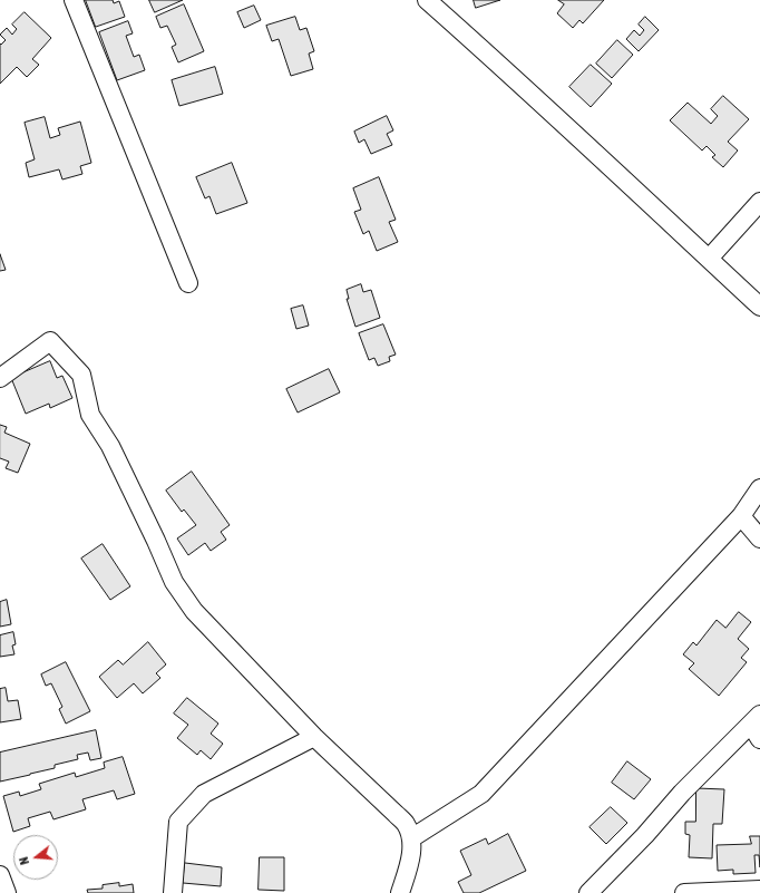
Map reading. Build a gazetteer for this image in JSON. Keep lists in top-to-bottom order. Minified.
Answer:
{"north":"left"}
